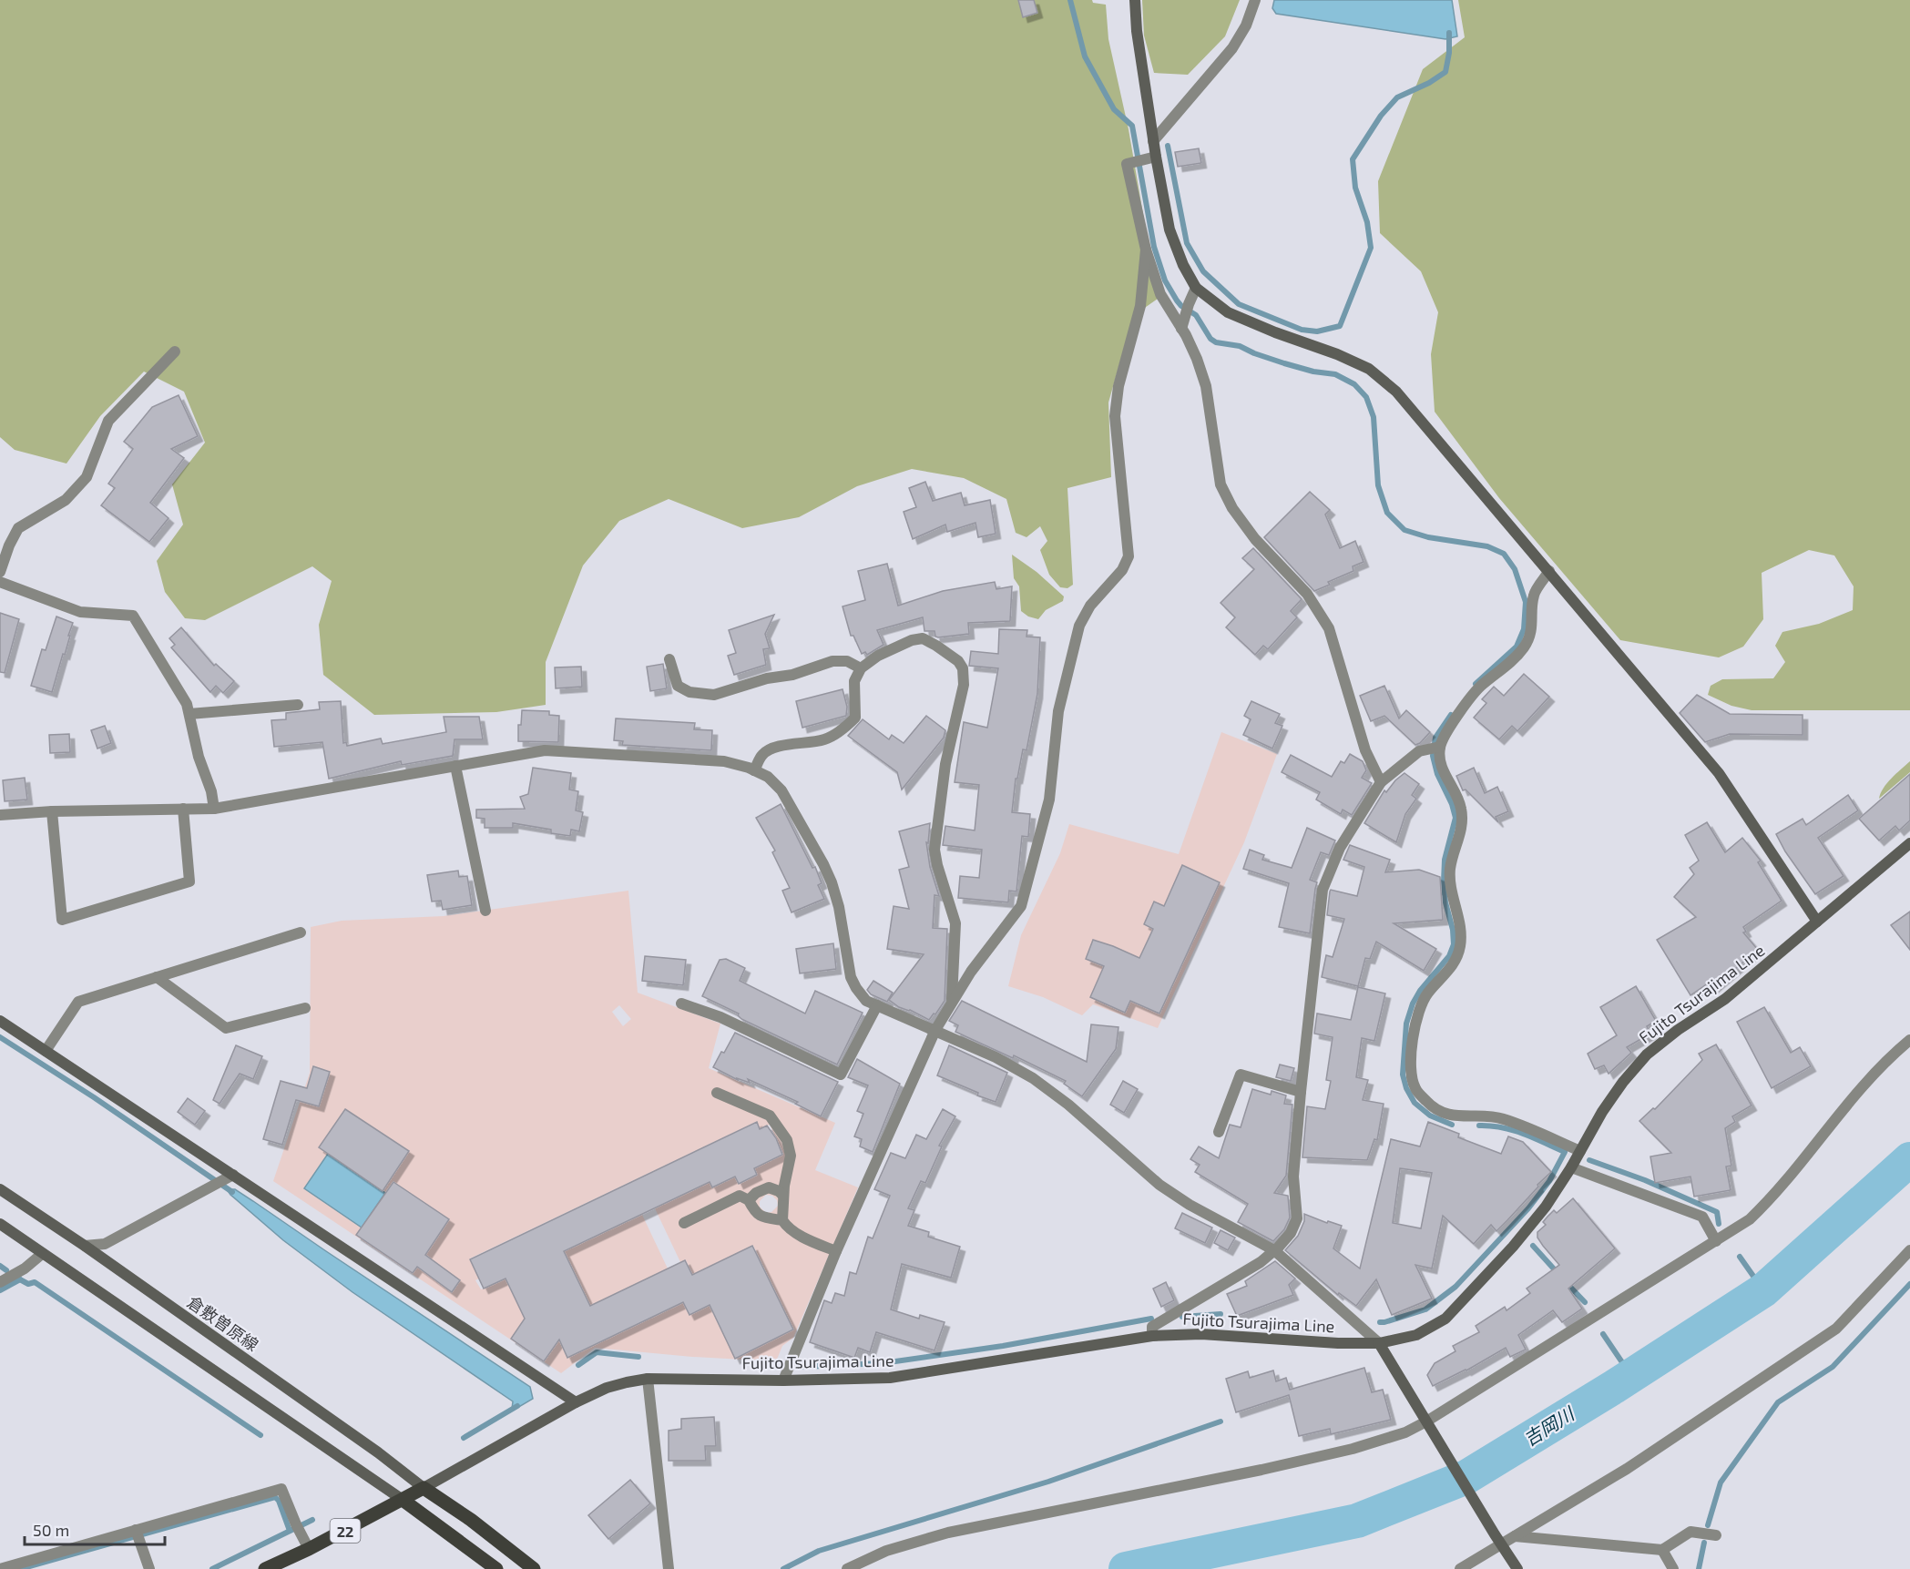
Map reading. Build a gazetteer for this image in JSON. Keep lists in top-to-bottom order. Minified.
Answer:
{"streets":{"main road":["22"],"street":["Fujito Tsurajima Line","倉敷曽原線"]},"crossings":[["Fujito Tsurajima Line","倉敷曽原線"],["Fujito Tsurajima Line","22"],["倉敷曽原線","22"]],"water":["吉岡川"],"scale_bar":"50 m"}
